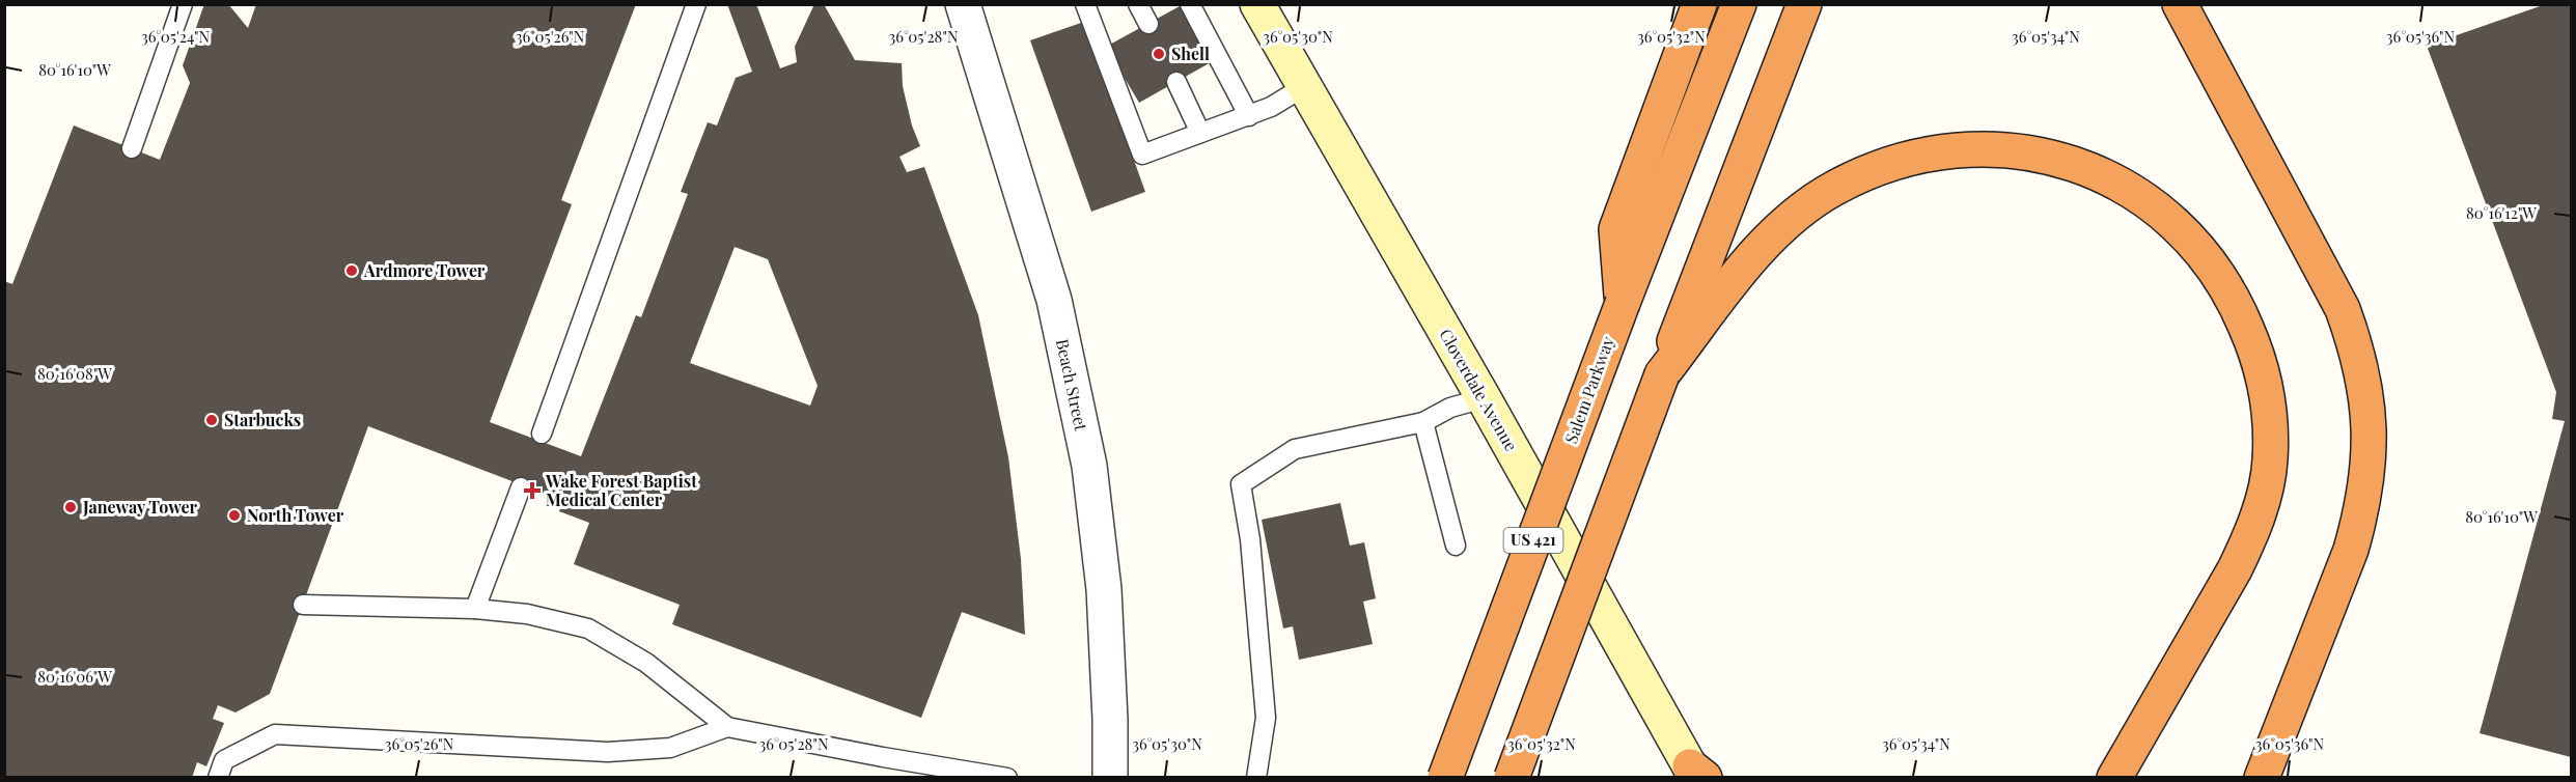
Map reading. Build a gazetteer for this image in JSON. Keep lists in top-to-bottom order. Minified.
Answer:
{"streets":{"highway":["Salem Parkway","US 421"],"main road":["Cloverdale Avenue"],"street":["Beach Street"]},"places":{"other":["Shell","Ardmore Tower","Starbucks","Janeway Tower","North Tower"],"health":["Wake Forest Baptist Medical Center"]},"coordinates":["36°05'24\"N","36°05'26\"N","36°05'28\"N","36°05'30\"N","36°05'32\"N","36°05'34\"N","36°05'36\"N","80°16'10\"W","80°16'12\"W","80°16'08\"W","80°16'06\"W"]}
